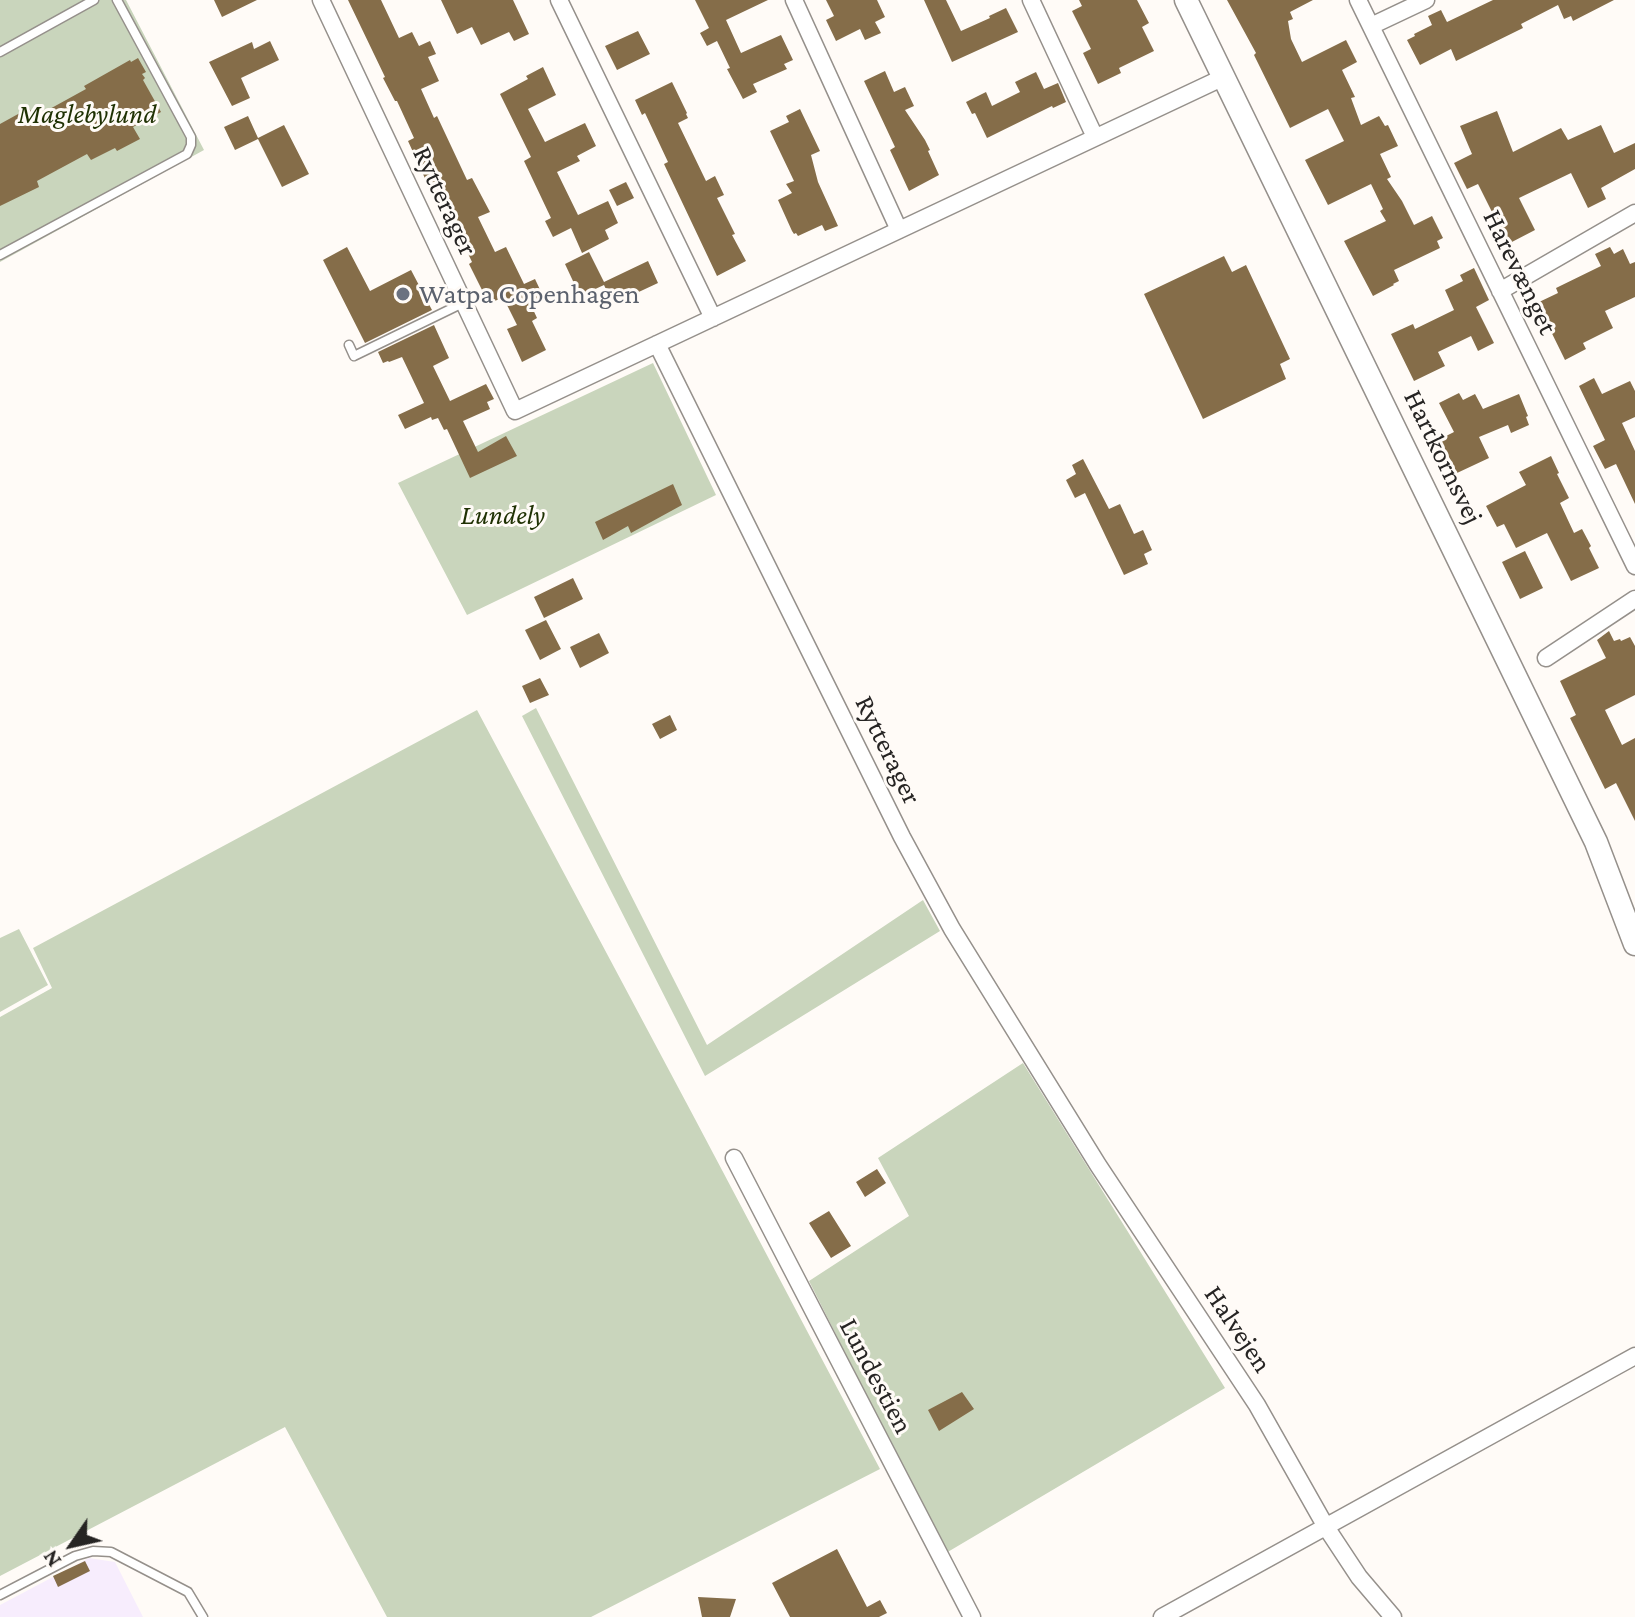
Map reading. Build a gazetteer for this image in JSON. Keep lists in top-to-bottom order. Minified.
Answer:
{"streets":{"street":["Rytterager","Harevænget","Hartkornsvej","Halvejen","Lundestien"]},"crossings":[["Rytterager","Hartkornsvej"],["Rytterager","Halvejen"]],"parks":["Maglebylund","Lundely"],"places":["Watpa Copenhagen"],"north":"bottom left"}
